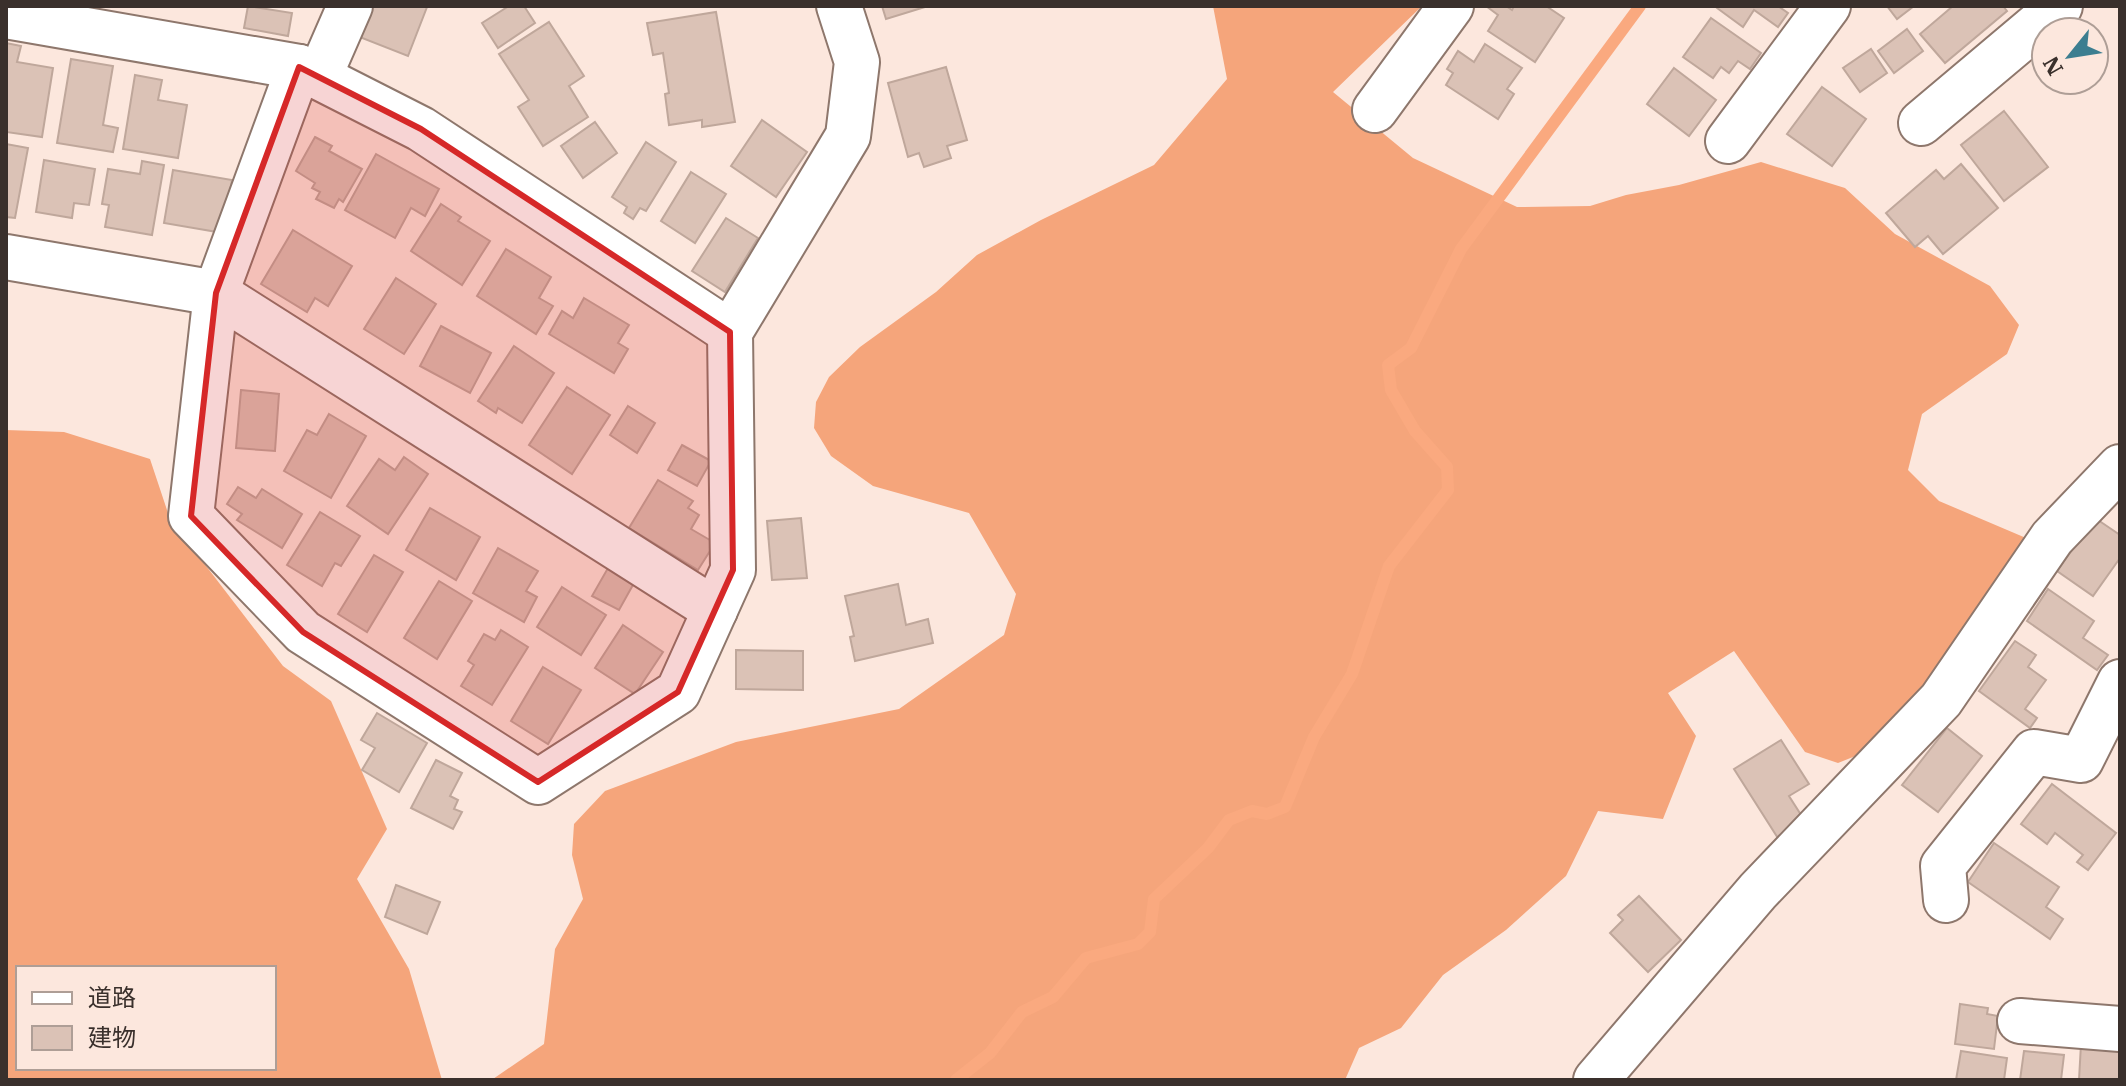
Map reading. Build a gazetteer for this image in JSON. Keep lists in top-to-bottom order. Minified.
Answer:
{"legend":["道路","建物"],"north":"bottom left"}
